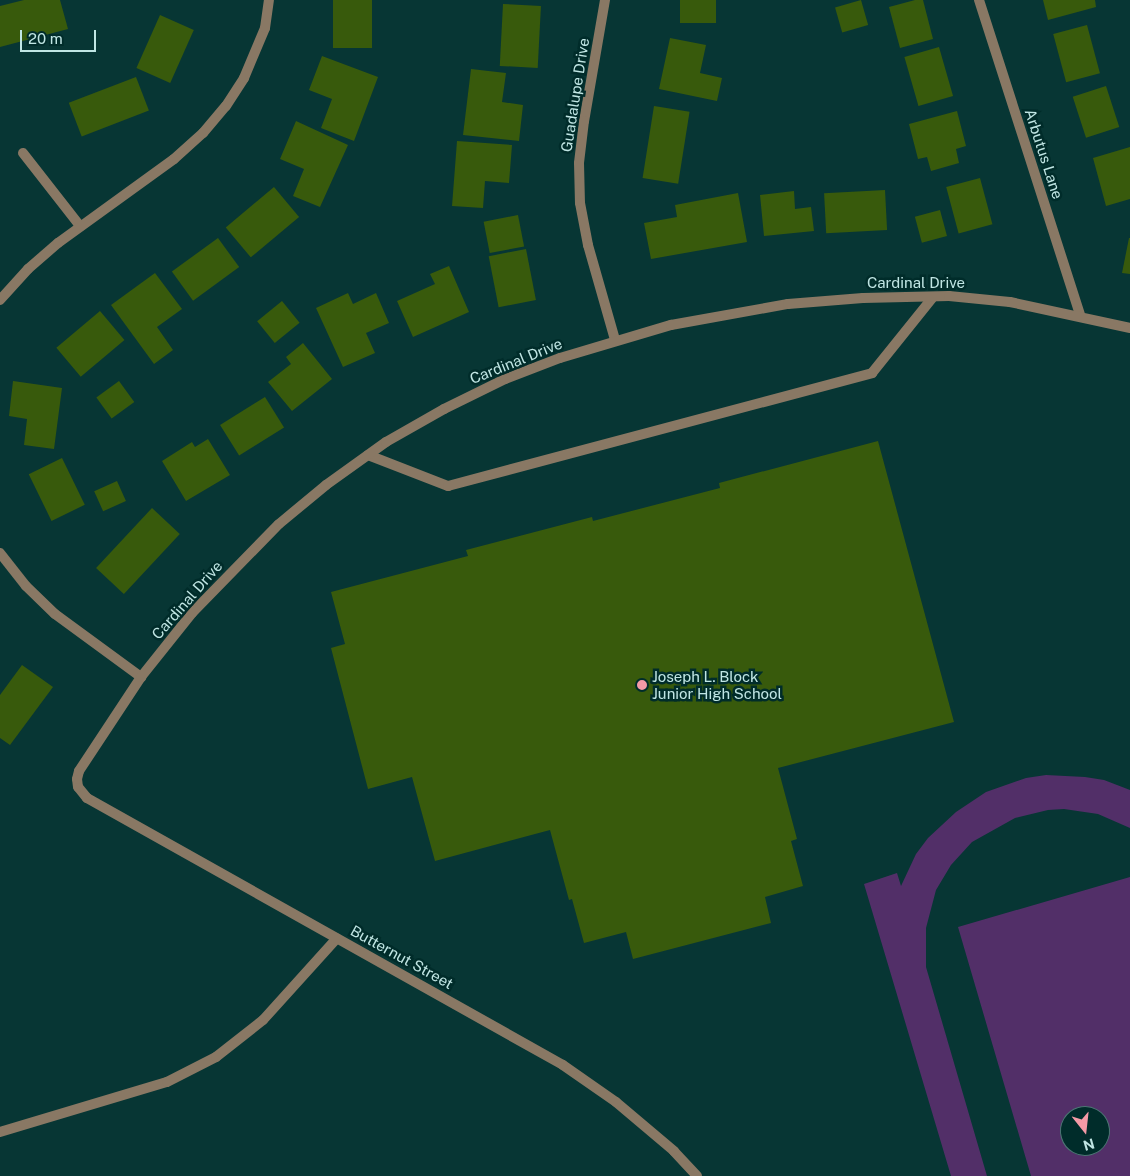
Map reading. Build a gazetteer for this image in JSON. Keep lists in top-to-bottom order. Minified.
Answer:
{"streets":{"street":["Guadalupe Drive","Arbutus Lane","Cardinal Drive","Butternut Street"]},"crossings":[["Guadalupe Drive","Cardinal Drive"],["Arbutus Lane","Cardinal Drive"],["Cardinal Drive","Butternut Street"]],"places":["Joseph L. Block Junior High School"],"scale_bar":"20 m","north":"bottom"}
